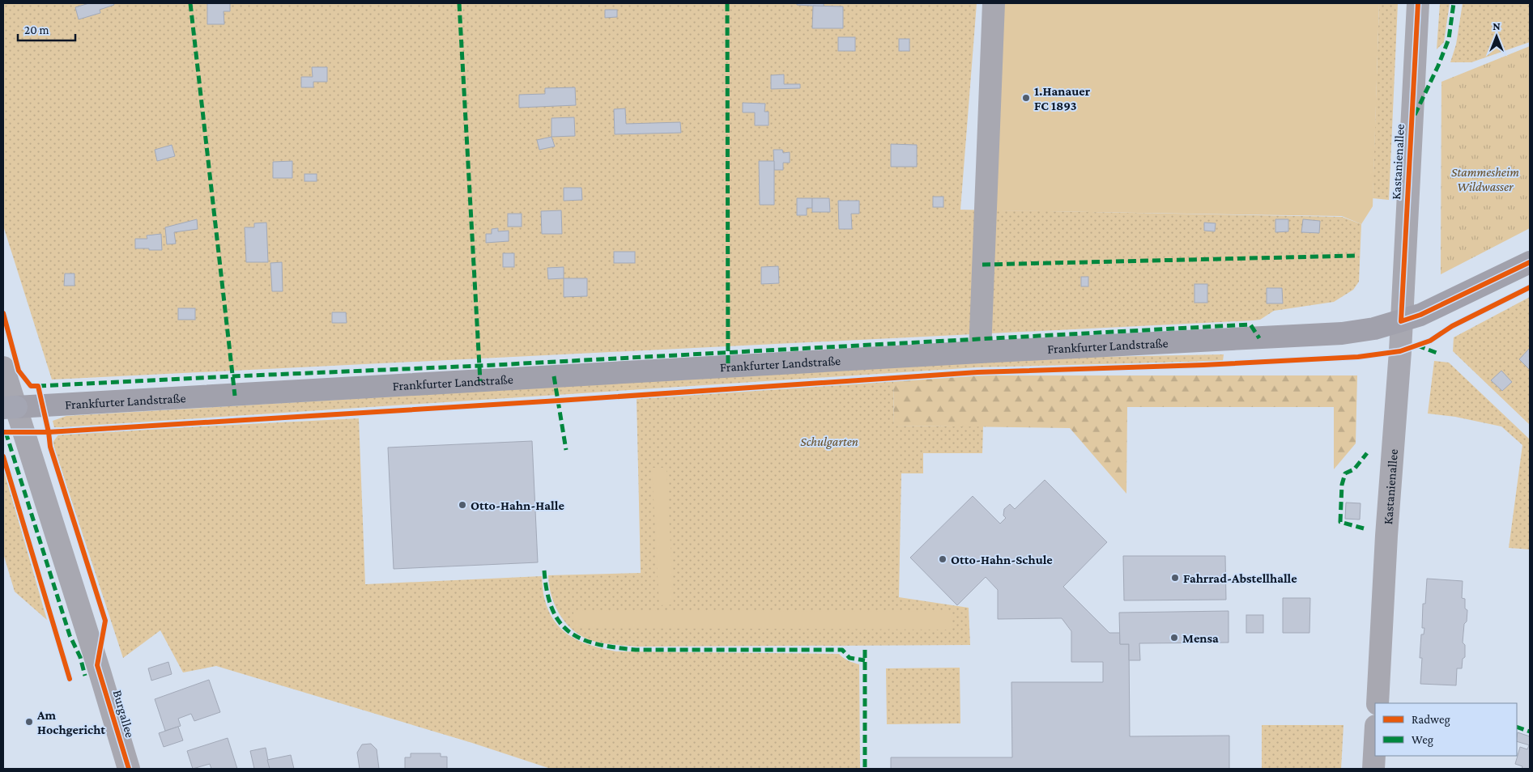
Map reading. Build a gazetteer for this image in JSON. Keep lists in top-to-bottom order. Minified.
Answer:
{"streets":{"main road":["Frankfurter Landstraße"],"street":["Kastanienallee","Burgallee"]},"crossings":[["Kastanienallee","Frankfurter Landstraße"],["Frankfurter Landstraße","Burgallee"]],"parks":["Stammesheim Wildwasser","Schulgarten"],"places":["1.Hanauer FC 1893","Otto-Hahn-Halle","Otto-Hahn-Schule","Fahrrad-Abstellhalle","Mensa","Am Hochgericht"],"legend":["Radweg","Weg"],"scale_bar":"20 m","north":"top"}
